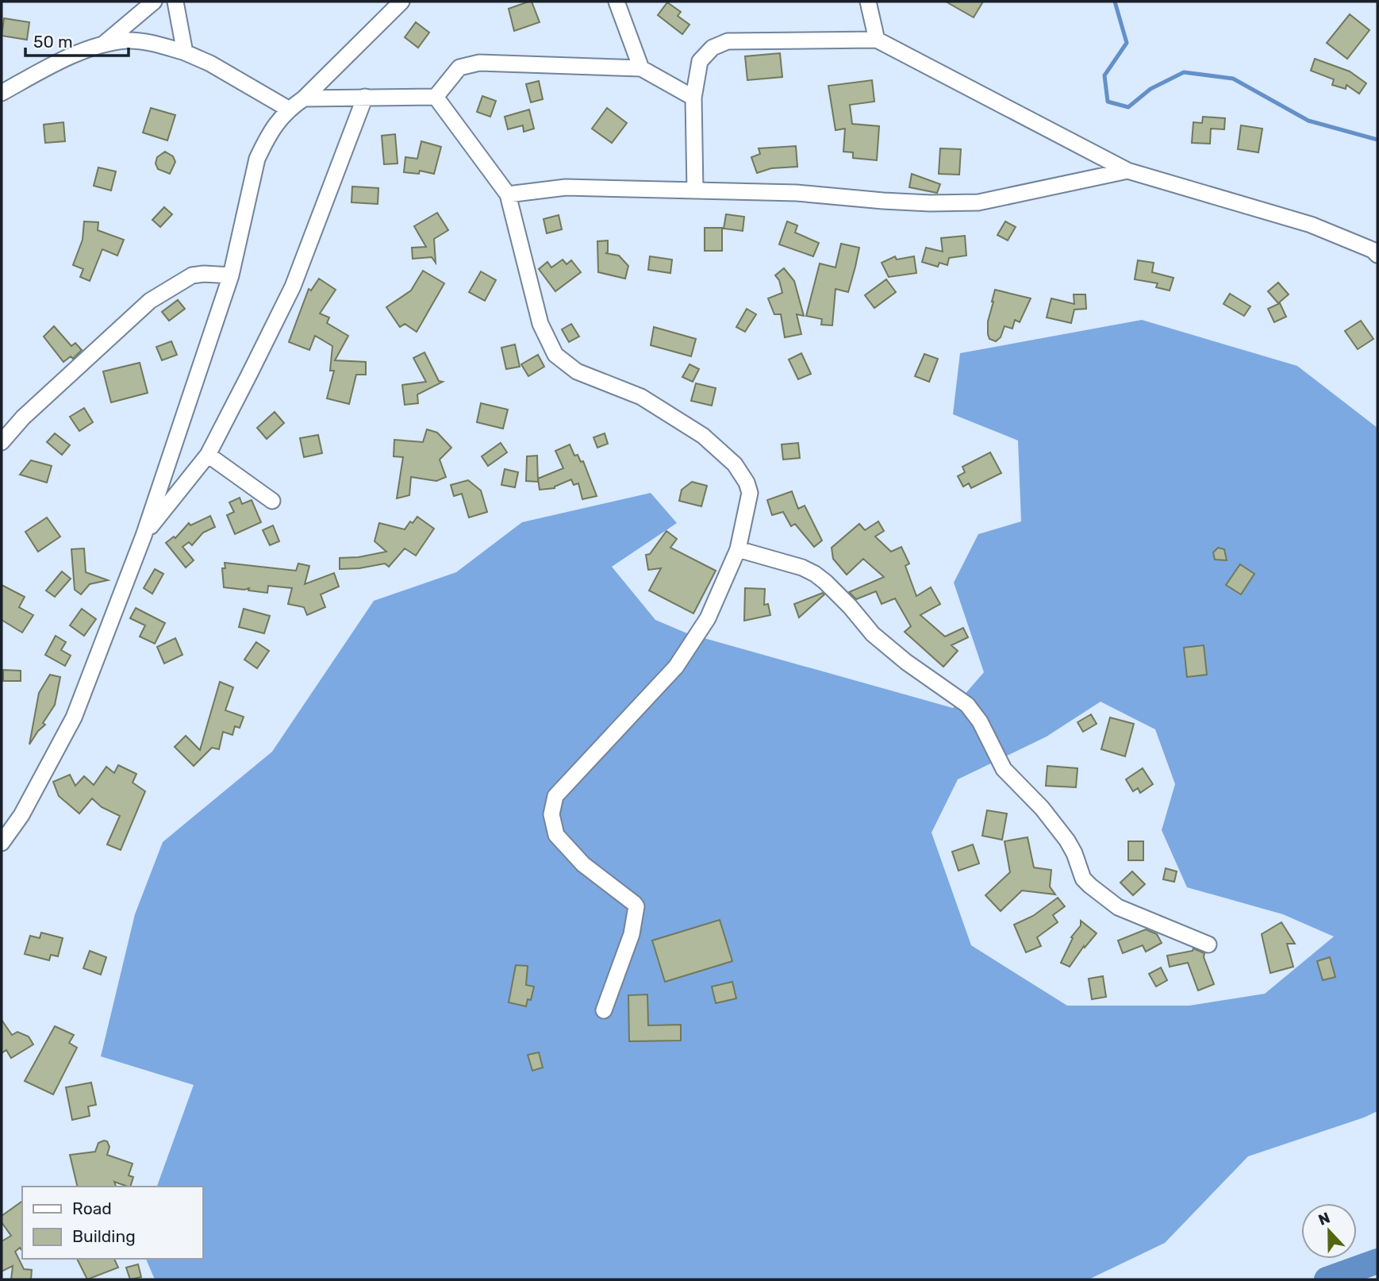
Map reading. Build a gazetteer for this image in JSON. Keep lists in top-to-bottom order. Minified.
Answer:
{"legend":["Road","Building"],"scale_bar":"50 m","north":"top"}
